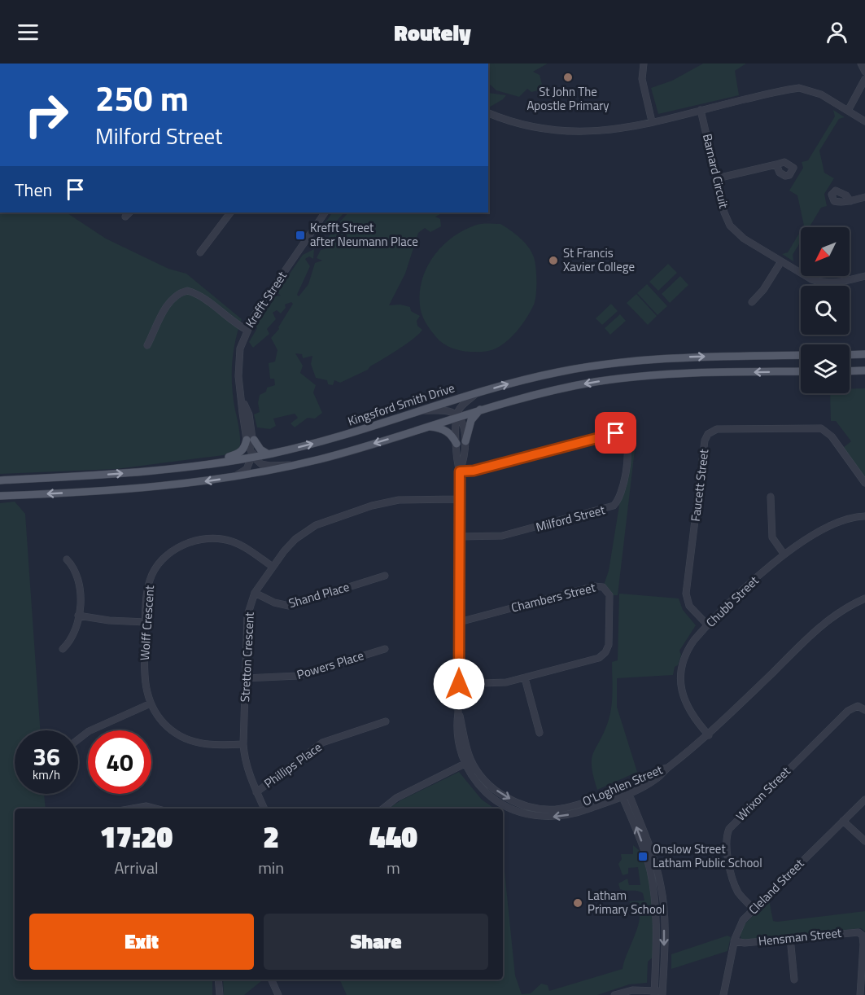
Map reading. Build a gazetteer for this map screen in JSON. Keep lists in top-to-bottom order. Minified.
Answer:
{"streets":{"main road":["Kingsford Smith Drive"],"street":["Barnard Circuit","Krefft Street","Faucett Street","Milford Street","Shand Place","Chambers Street","Chubb Street","Wolff Crescent","Stretton Crescent","Powers Place","Phillips Place","O'Loghlen Street","Wrixon Street","Cleland Street","Hensman Street"]},"crossings":[["Krefft Street","Kingsford Smith Drive"],["Faucett Street","Chubb Street"],["Milford Street","O'Loghlen Street"],["Shand Place","Stretton Crescent"],["Chambers Street","O'Loghlen Street"],["Chubb Street","O'Loghlen Street"],["Wolff Crescent","Stretton Crescent"],["Stretton Crescent","Powers Place"],["Stretton Crescent","Phillips Place"],["Stretton Crescent","O'Loghlen Street"],["Wrixon Street","Cleland Street"],["Cleland Street","Hensman Street"]],"places":{"other":["St John The Apostle Primary","St Francis Xavier College","Latham Primary School"],"transit":["Krefft Street after Neumann Place","Onslow Street Latham Public School"]},"north":"bottom left","page":{"header":"Routely","turn":["250 m","Milford Street"],"then":"Then","speed":"36 km/h","limit":"40","eta":["17:20","Arrival","2","min","440","m"],"buttons":["Exit","Share"]}}
